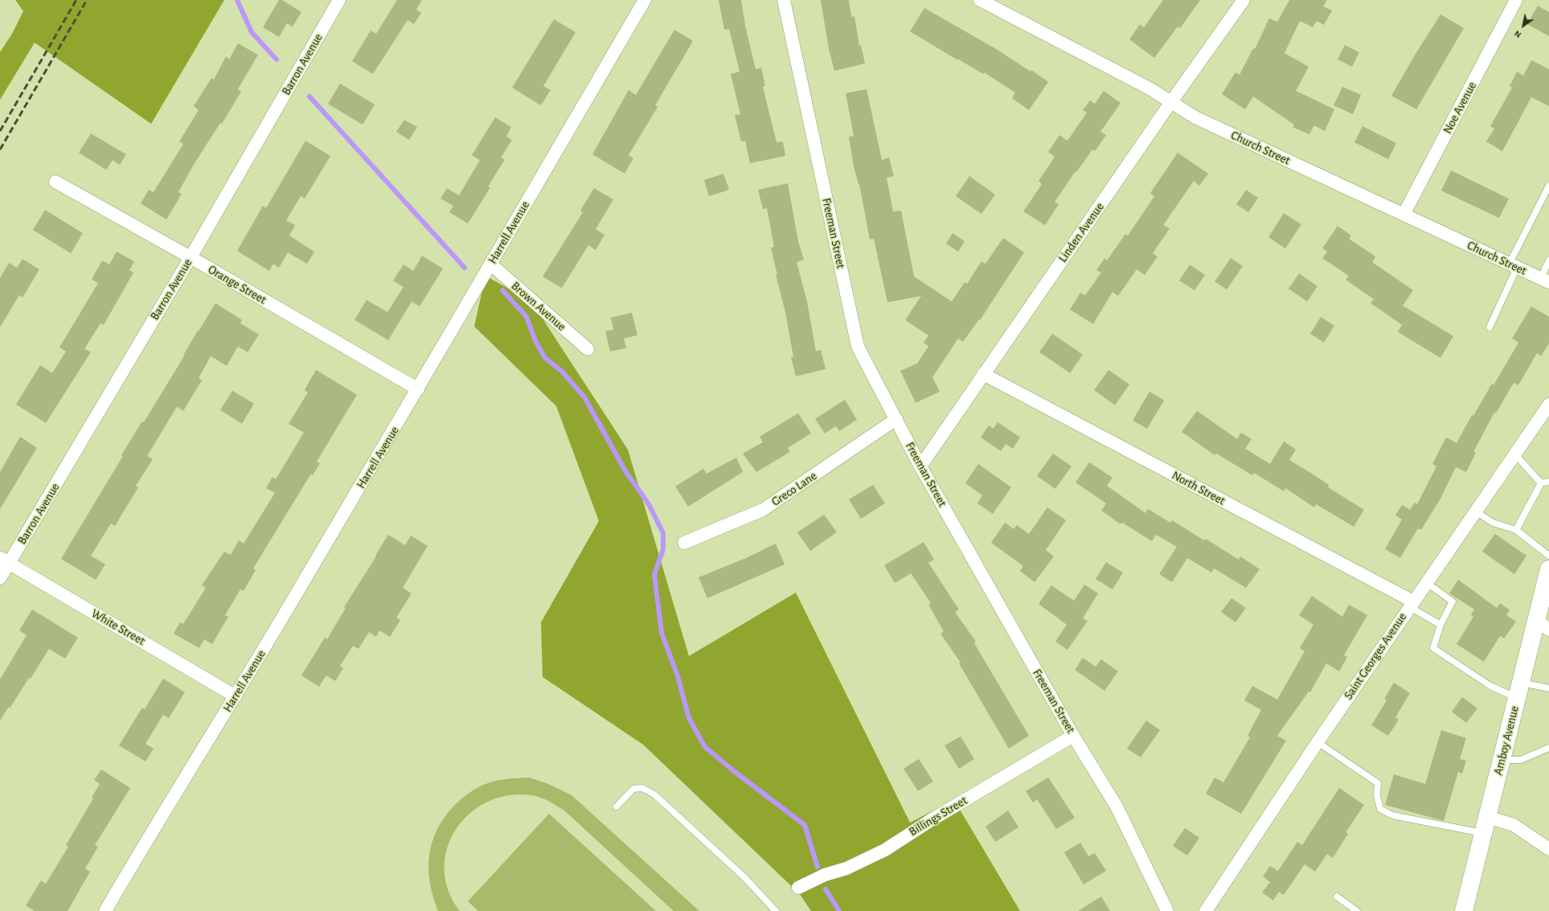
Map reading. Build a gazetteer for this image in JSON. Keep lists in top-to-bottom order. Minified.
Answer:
{"streets":{"main road":["Amboy Avenue"],"street":["Barron Avenue","Noe Avenue","Church Street","Harrell Avenue","Linden Avenue","Freeman Street","Orange Street","Brown Avenue","North Street","Greco Lane","White Street","Saint Georges Avenue","Billings Street"]},"crossings":[["Barron Avenue","Orange Street"],["Barron Avenue","White Street"],["Noe Avenue","Church Street"],["Church Street","Linden Avenue"],["Harrell Avenue","Orange Street"],["Harrell Avenue","Brown Avenue"],["Harrell Avenue","White Street"],["Linden Avenue","Freeman Street"],["Linden Avenue","North Street"],["Freeman Street","Greco Lane"],["Freeman Street","Billings Street"],["North Street","Saint Georges Avenue"]],"north":"bottom left"}
